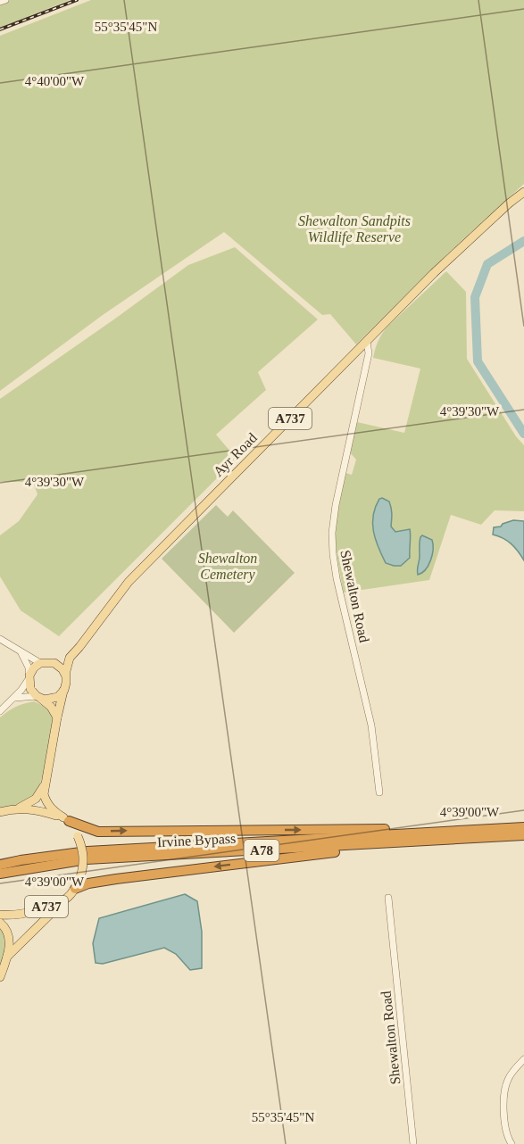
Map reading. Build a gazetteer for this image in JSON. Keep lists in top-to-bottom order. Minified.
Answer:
{"streets":{"highway":["Irvine Bypass","A78"],"main road":["A737","Ayr Road"],"street":["Shewalton Road"]},"crossings":[["A737","Ayr Road"],["Ayr Road","Shewalton Road"]],"parks":["Shewalton Sandpits Wildlife Reserve","Shewalton Cemetery"],"coordinates":["55°35'45\"N","4°40'00\"W","4°39'30\"W","4°39'00\"W"]}
